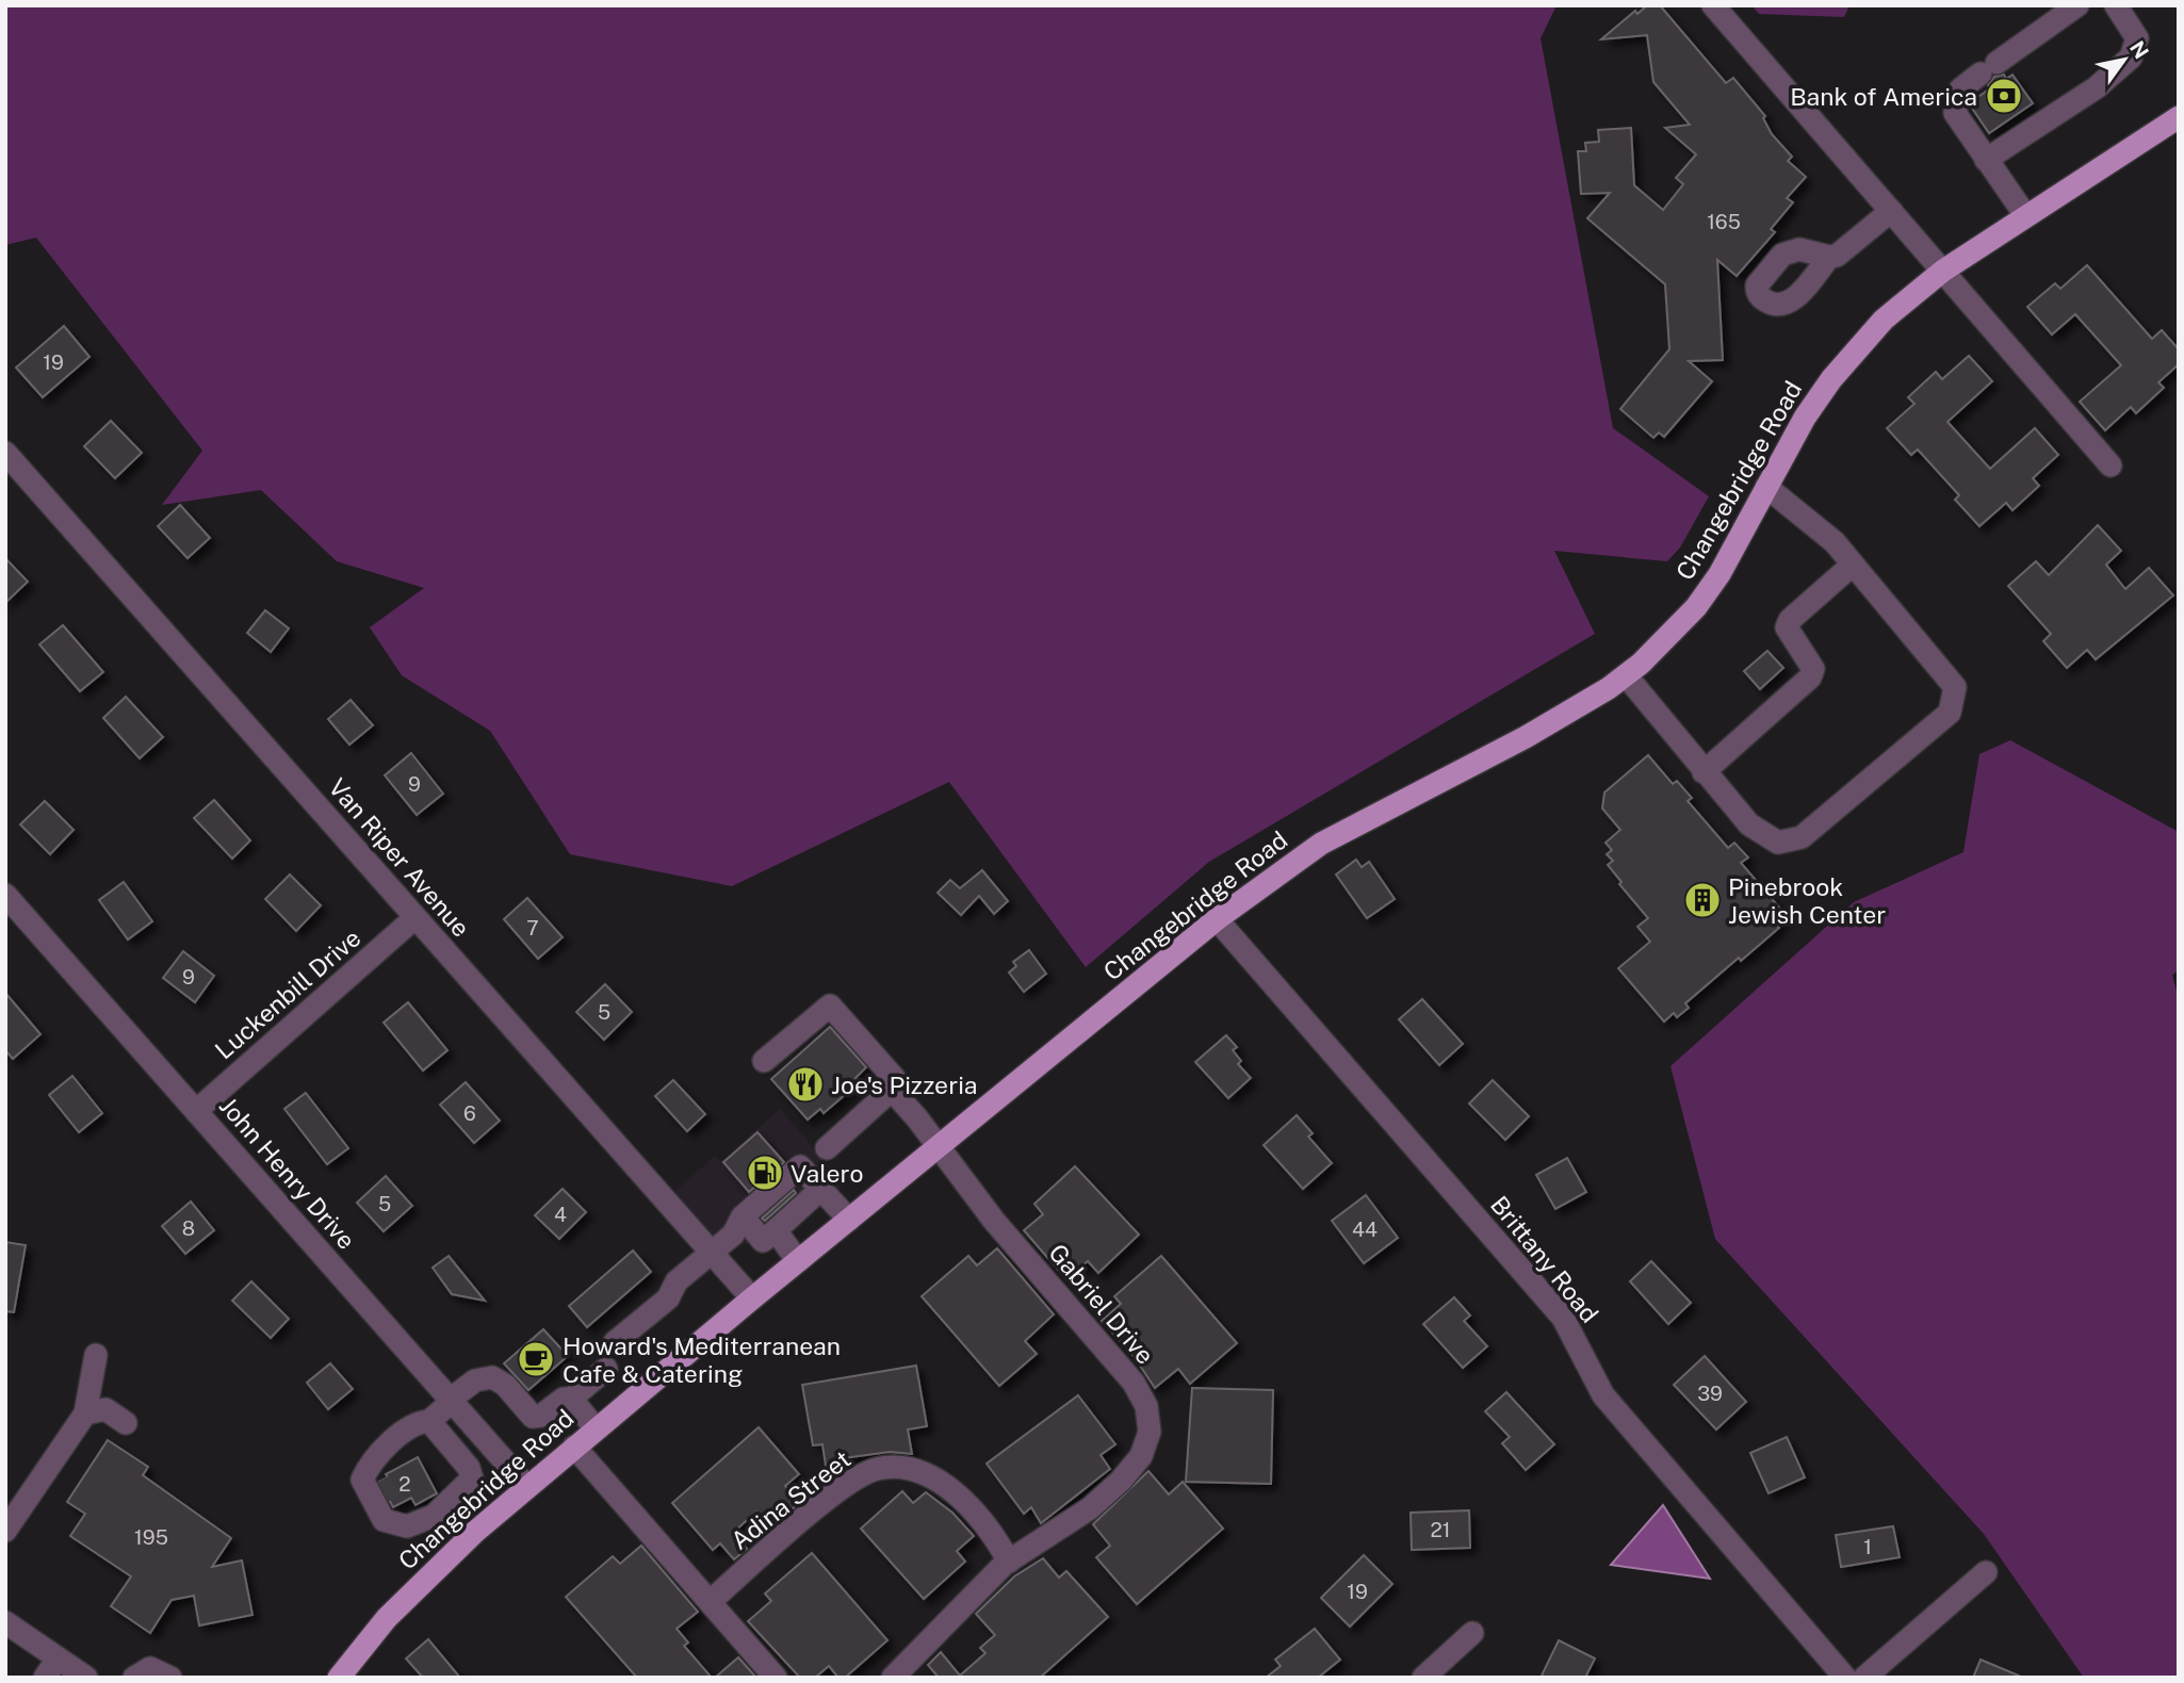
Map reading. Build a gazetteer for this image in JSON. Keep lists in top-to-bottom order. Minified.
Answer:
{"streets":{"main road":["Changebridge Road"],"street":["Van Riper Avenue","Luckenbill Drive","John Henry Drive","Brittany Road","Gabriel Drive","Adina Street"]},"crossings":[["Changebridge Road","Van Riper Avenue"],["Changebridge Road","John Henry Drive"],["Changebridge Road","Brittany Road"],["Changebridge Road","Gabriel Drive"],["Van Riper Avenue","Luckenbill Drive"],["Luckenbill Drive","John Henry Drive"],["Gabriel Drive","Adina Street"]],"places":{"bank":["Bank of America"],"building":["Pinebrook Jewish Center"],"restaurant":["Joe's Pizzeria"],"fuel station":["Valero"],"cafe":["Howard's Mediterranean Cafe & Catering"]},"house_numbers":["165","19","9","7","9","5","6","5","4","8","44","39","2","21","195","1","19"],"north":"top right"}
